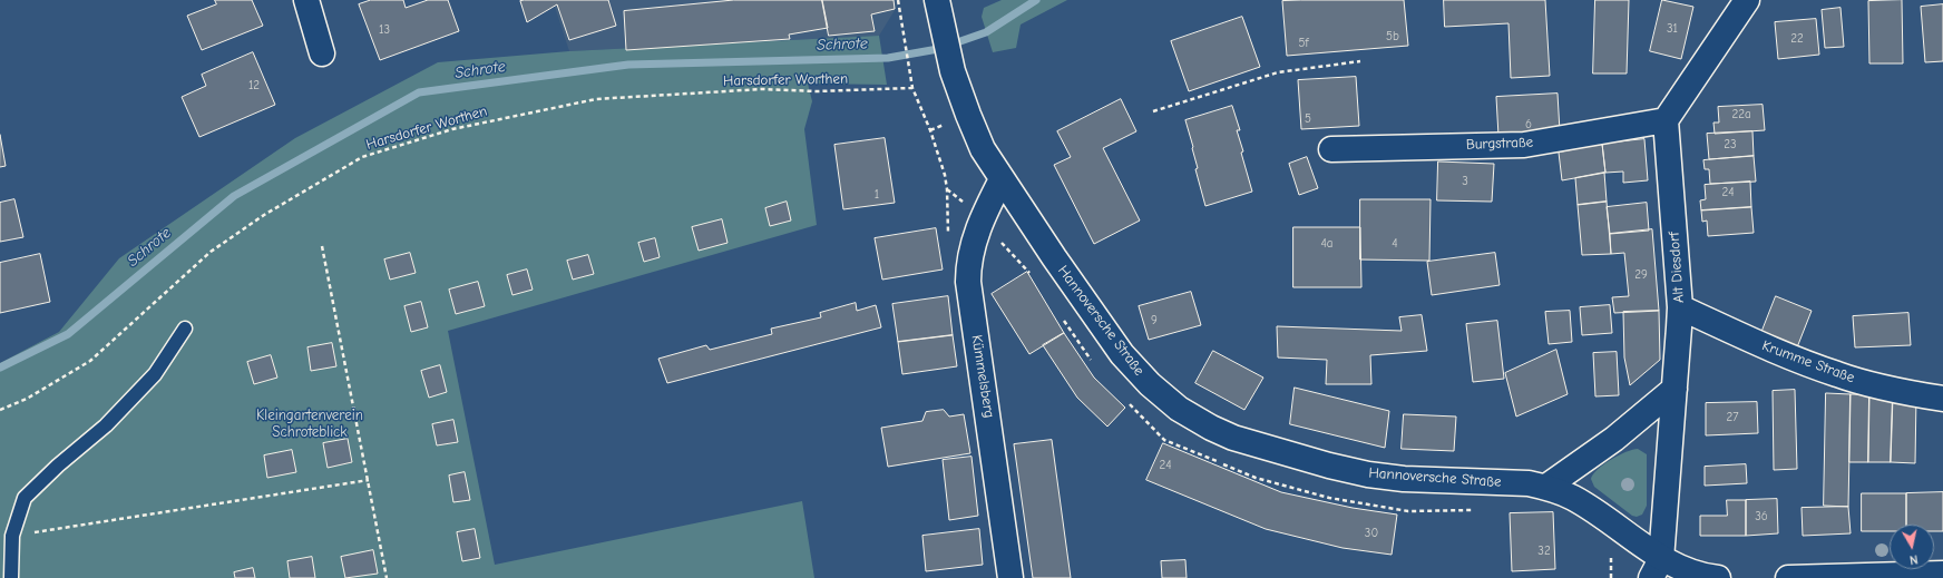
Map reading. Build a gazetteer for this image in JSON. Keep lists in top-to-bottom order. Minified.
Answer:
{"streets":{"main road":["Burgstraße","Alt Diesdorf","Hannoversche Straße","Krumme Straße","Kümmelsberg"],"path":["Harsdorfer Worthen"]},"crossings":[["Burgstraße","Alt Diesdorf"],["Alt Diesdorf","Hannoversche Straße"],["Alt Diesdorf","Krumme Straße"],["Hannoversche Straße","Kümmelsberg"]],"water":["Schrote"],"parks":["Kleingartenverein Schroteblick"],"house_numbers":["31","13","5b","22","5f","12","22a","5","6","23","3","24","1","4a","4","29","9","27","24","36","30","32"],"north":"bottom"}
